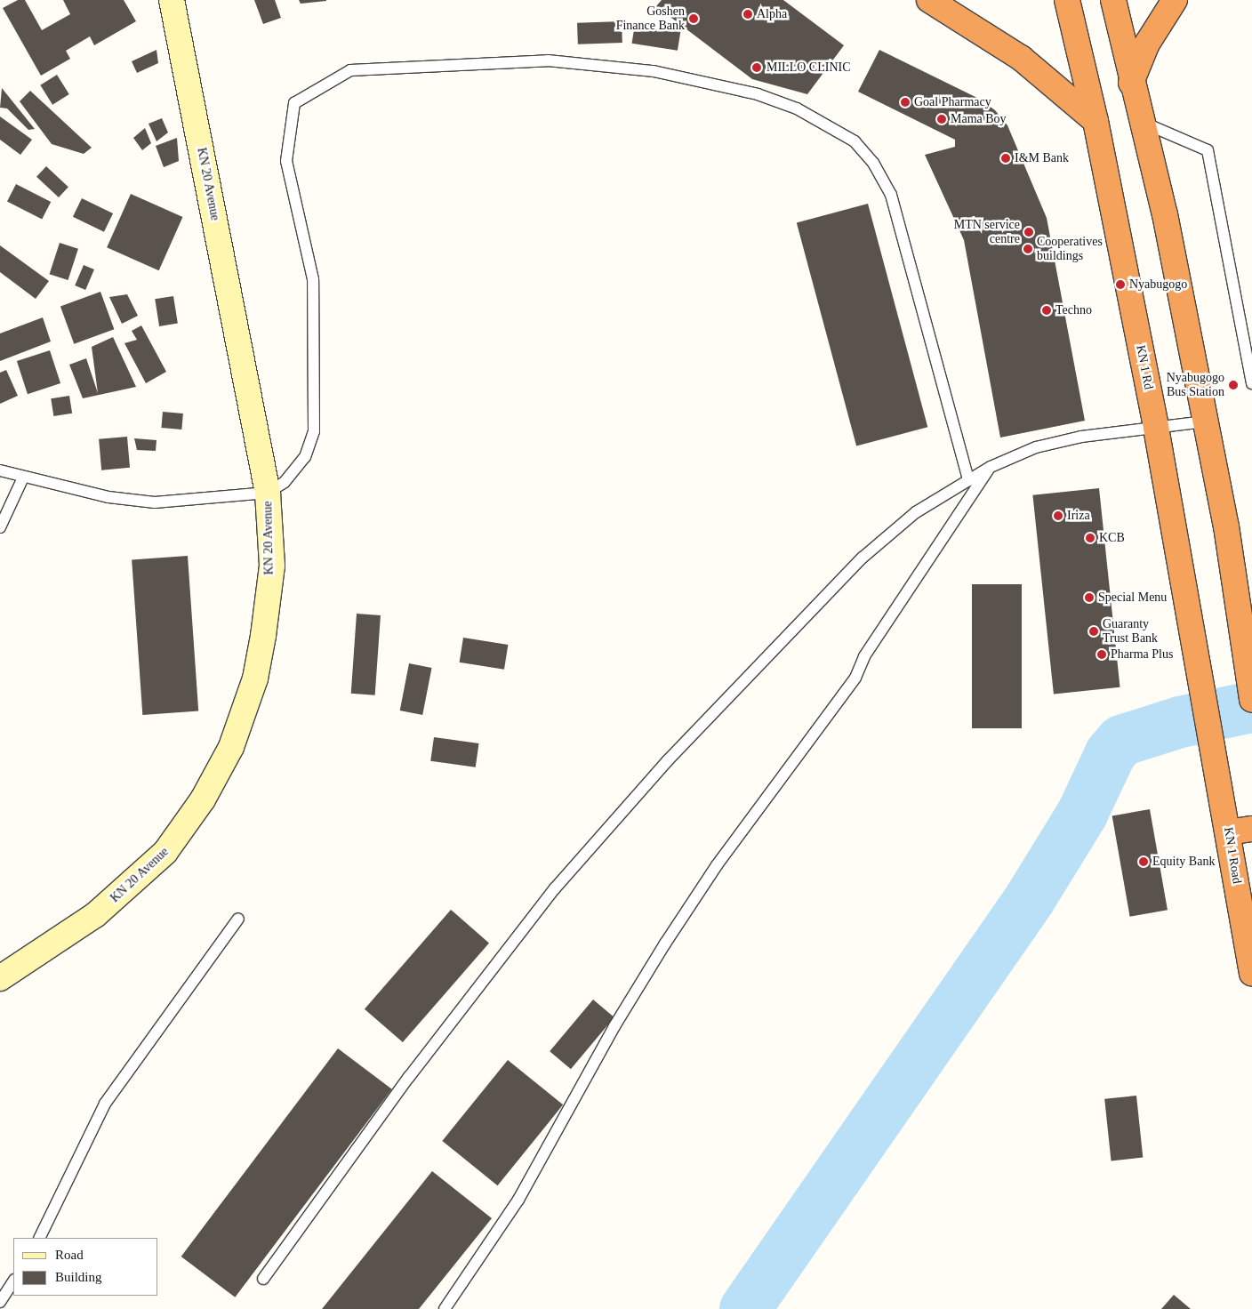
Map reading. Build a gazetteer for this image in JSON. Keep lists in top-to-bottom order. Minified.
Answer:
{"streets":{"highway":["KN 1 Rd","KN 1 Road"],"main road":["KN 20 Avenue"]},"crossings":[["KN 1 Rd","KN 1 Road"]],"places":["Alpha","Goshen Finance Bank","MILLO CLINIC","Goal Pharmacy","Mama Boy","I&M Bank","MTN service centre","Cooperatives buildings","Nyabugogo","Techno","Nyabugogo Bus Station","Iriza","KCB","Special Menu","Guaranty Trust Bank","Pharma Plus","Equity Bank"],"legend":["Road","Building"]}
